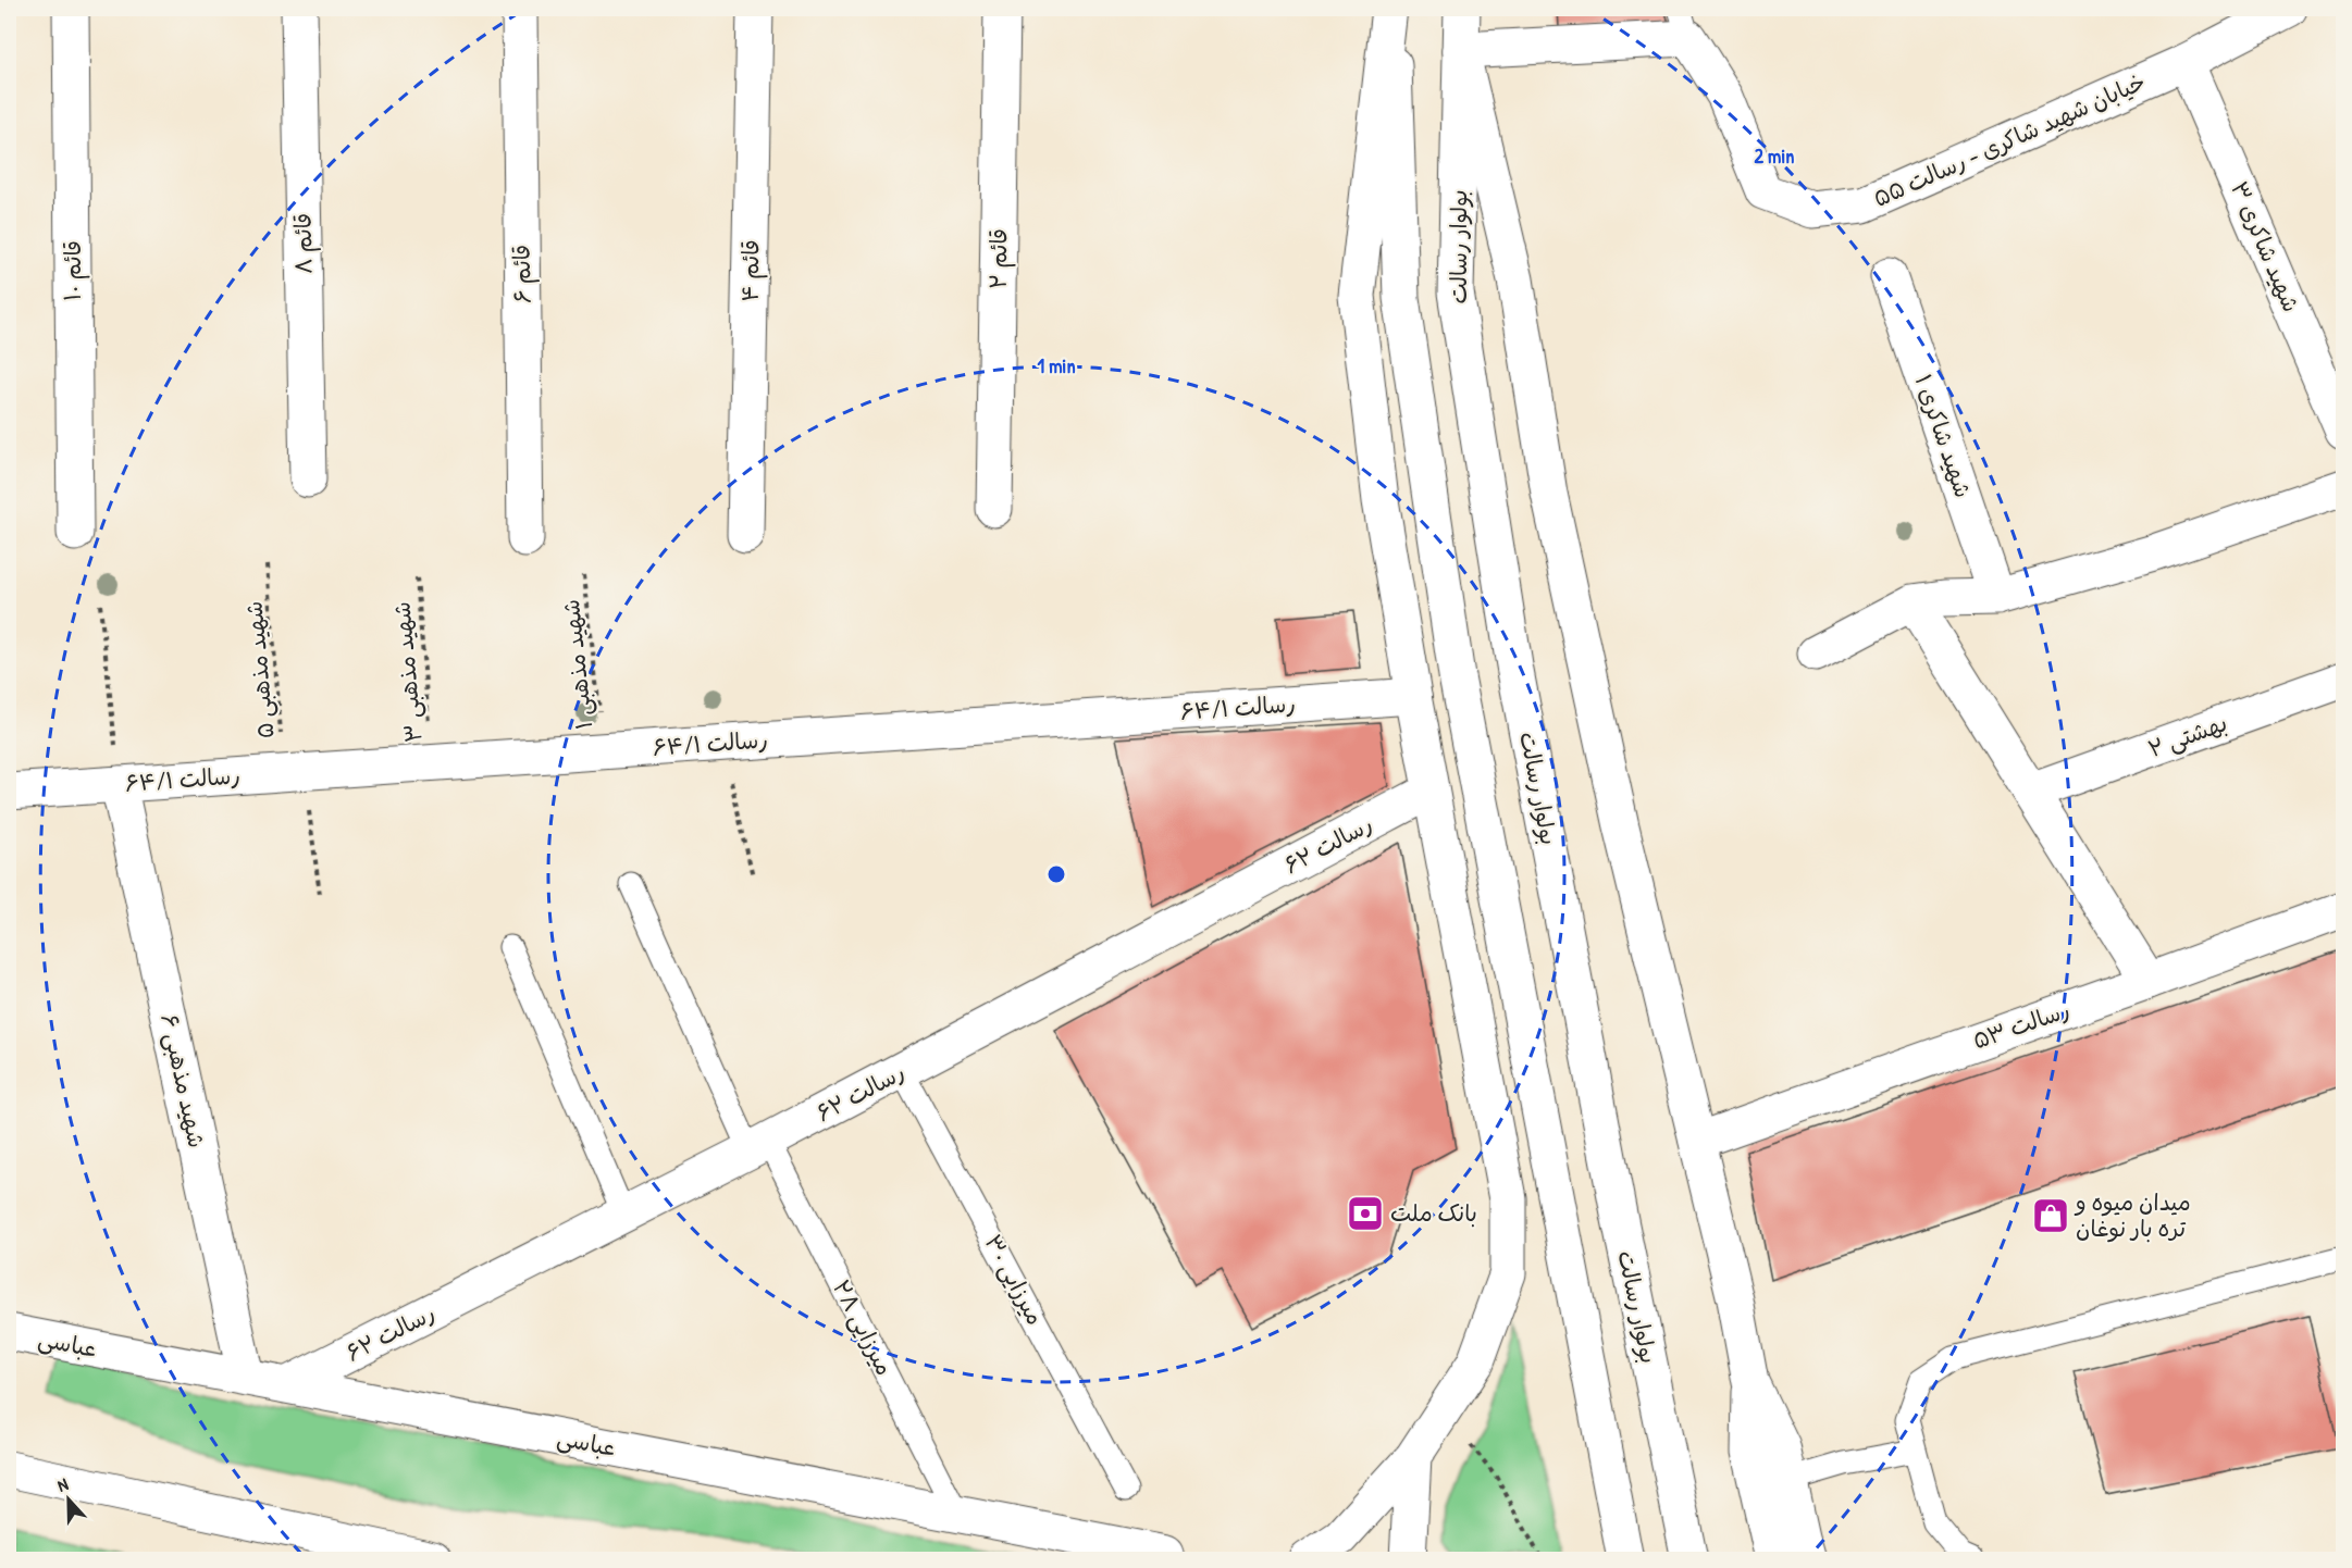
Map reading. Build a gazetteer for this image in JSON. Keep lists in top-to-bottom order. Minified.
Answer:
{"streets":{"main road":["خیابان شهید شاکری - رسالت ۵۵","قائم ۸","بولوار رسالت","شهید شاکری ۳","قائم ۲","قائم ۱۰","قائم ۴","قائم ۶","شهید شاکری ۱","رسالت ۶۴/۱","بهشتی ۲","رسالت ۶۲","رسالت ۵۳","شهید مذهبی ۶","عباسی"],"lane":["میرزایی ۳۰","میرزایی ۲۸"],"path":["شهید مذهبی ۱","شهید مذهبی ۵","شهید مذهبی ۳"]},"crossings":[["خیابان شهید شاکری - رسالت ۵۵","بولوار رسالت"],["خیابان شهید شاکری - رسالت ۵۵","شهید شاکری ۳"],["شهید مذهبی ۱","رسالت ۶۴/۱"],["شهید مذهبی ۵","رسالت ۶۴/۱"],["شهید مذهبی ۳","رسالت ۶۴/۱"],["رسالت ۶۴/۱","شهید مذهبی ۶"],["رسالت ۶۲","میرزایی ۳۰"],["رسالت ۶۲","میرزایی ۲۸"],["رسالت ۶۲","عباسی"],["شهید مذهبی ۶","عباسی"],["میرزایی ۲۸","عباسی"]],"places":{"bank":["بانک ملت"],"shop":["میدان میوه و تره بار نوغان"]},"north":"top","rings":["2 min","1 min"]}
